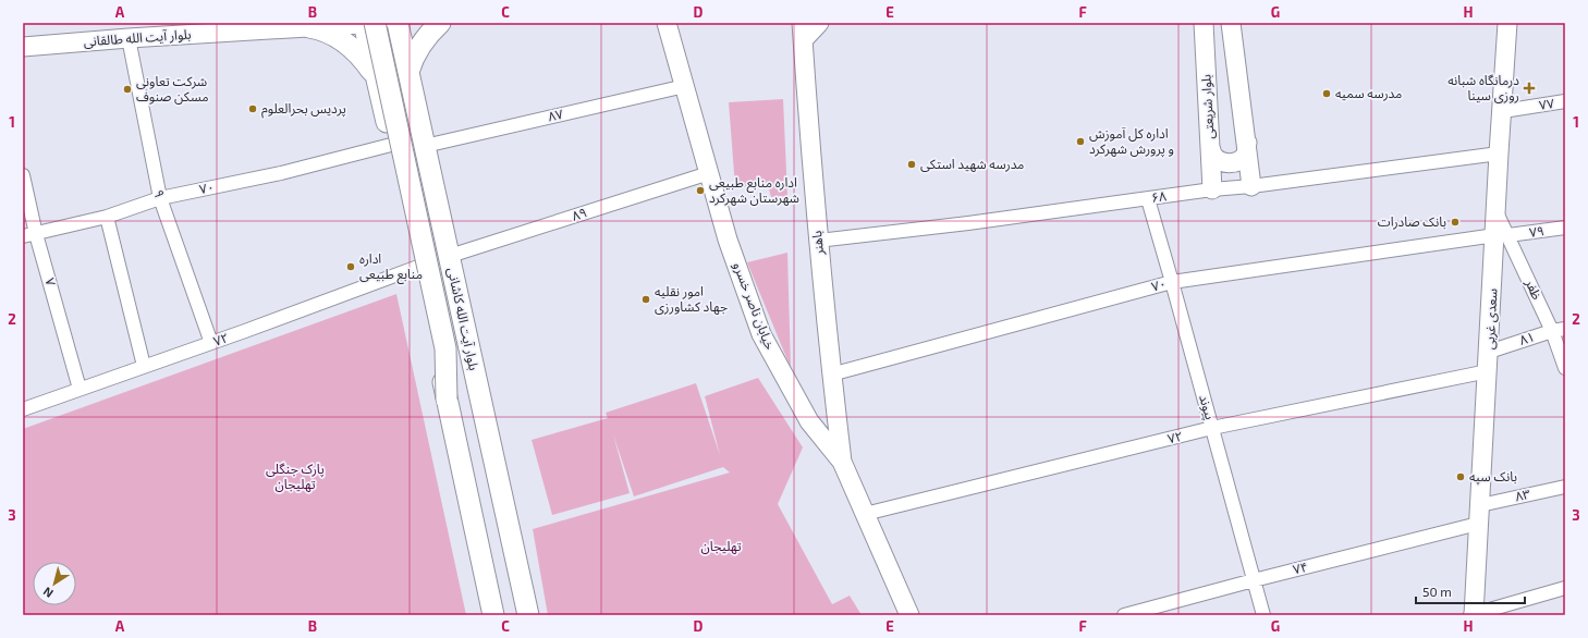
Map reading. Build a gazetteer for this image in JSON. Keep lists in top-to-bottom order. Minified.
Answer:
{"streets":{"main road":["بلوار آیت الله طالقانی","بلوار شریعتی","باهنر","خیابان ناصر خسرو","بلوار آیت الله کاشانی","سعدی غربی"],"street":["۷۷","۸۷","۷۰","۹","۶۸","۸۹","۷۹","۷","ظفر","۸۱","۷۲","پیوند","۸۳","۷۴"]},"crossings":[["بلوار آیت الله طالقانی","۹"],["۷۷","سعدی غربی"],["بلوار شریعتی","۶۸"],["۸۷","خیابان ناصر خسرو"],["۸۷","بلوار آیت الله کاشانی"],["۷۰","۹"],["۷۰","۷۹"],["۷۰","باهنر"],["۷۰","۷"],["۷۰","ظفر"],["۷۰","سعدی غربی"],["۷۰","پیوند"],["۹","۷۲"],["۶۸","باهنر"],["۶۸","سعدی غربی"],["۶۸","پیوند"],["۸۹","خیابان ناصر خسرو"],["۸۹","بلوار آیت الله کاشانی"],["۷۹","ظفر"],["۷۹","سعدی غربی"],["باهنر","خیابان ناصر خسرو"],["۷","۷۲"],["ظفر","سعدی غربی"],["ظفر","۸۱"],["خیابان ناصر خسرو","۷۲"],["سعدی غربی","۸۱"],["سعدی غربی","۷۲"],["سعدی غربی","۸۳"],["سعدی غربی","۷۴"],["۷۲","پیوند"],["پیوند","۷۴"]],"parks":["پارک جنگلی تهلیجان","تهلیجان"],"places":{"health":["درمانگاه شبانه روزی سینا"],"other":["شرکت تعاونی مسکن صنوف","مدرسه سمیه","پردیس بحرالعلوم","اداره کل آموزش و پرورش شهرکرد","مدرسه شهید استکی","اداره منابع طبیعی شهرستان شهرکرد","بانک صادرات","اداره منابع طبیعی","امور نقلیه جهاد کشاورزی","بانک سپه"]},"scale_bar":"50 m","north":"bottom left","grid":{"columns":["A","B","C","D","E","F","G","H"],"rows":["1","2","3"]}}
